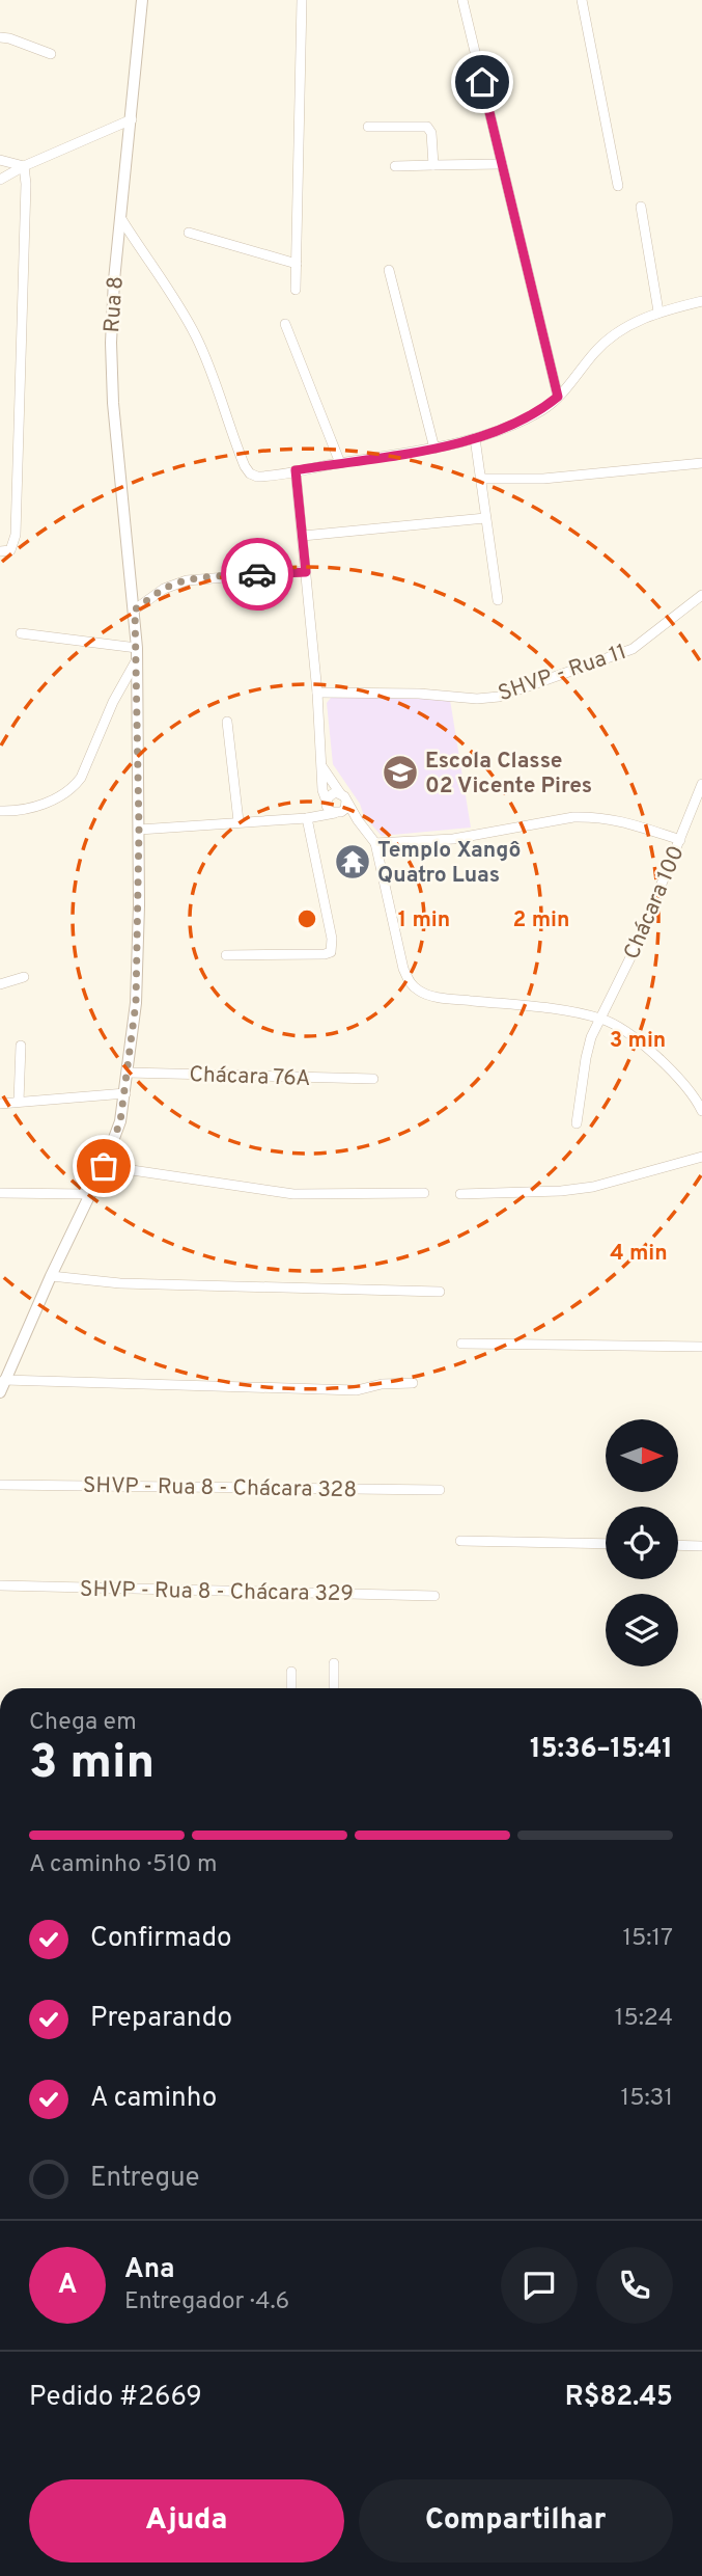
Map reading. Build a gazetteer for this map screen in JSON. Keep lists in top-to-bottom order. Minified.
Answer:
{"streets":{"street":["Rua 8","SHVP - Rua 11","Chácara 100","Chácara 76A","SHVP - Rua 8 - Chácara 328","SHVP - Rua 8 - Chácara 329"]},"crossings":[["Rua 8","Chácara 76A"]],"places":{"school or university":["Escola Classe 02 Vicente Pires"],"temple":["Templo Xangô Quatro Luas"]},"north":"right","page":{"heading":["3 min","Chega em","15:36–15:41"],"panel":["Ana","Entregador · 4.6","Pedido #2669","R$82.45"],"bar":"A caminho · 510 m","list":[["Confirmado","15:17"],["Preparando","15:24"],["A caminho","15:31"],"Entregue"],"round":"A","buttons":["Ajuda","Compartilhar"]},"rings":["1 min","2 min","3 min","4 min"]}
